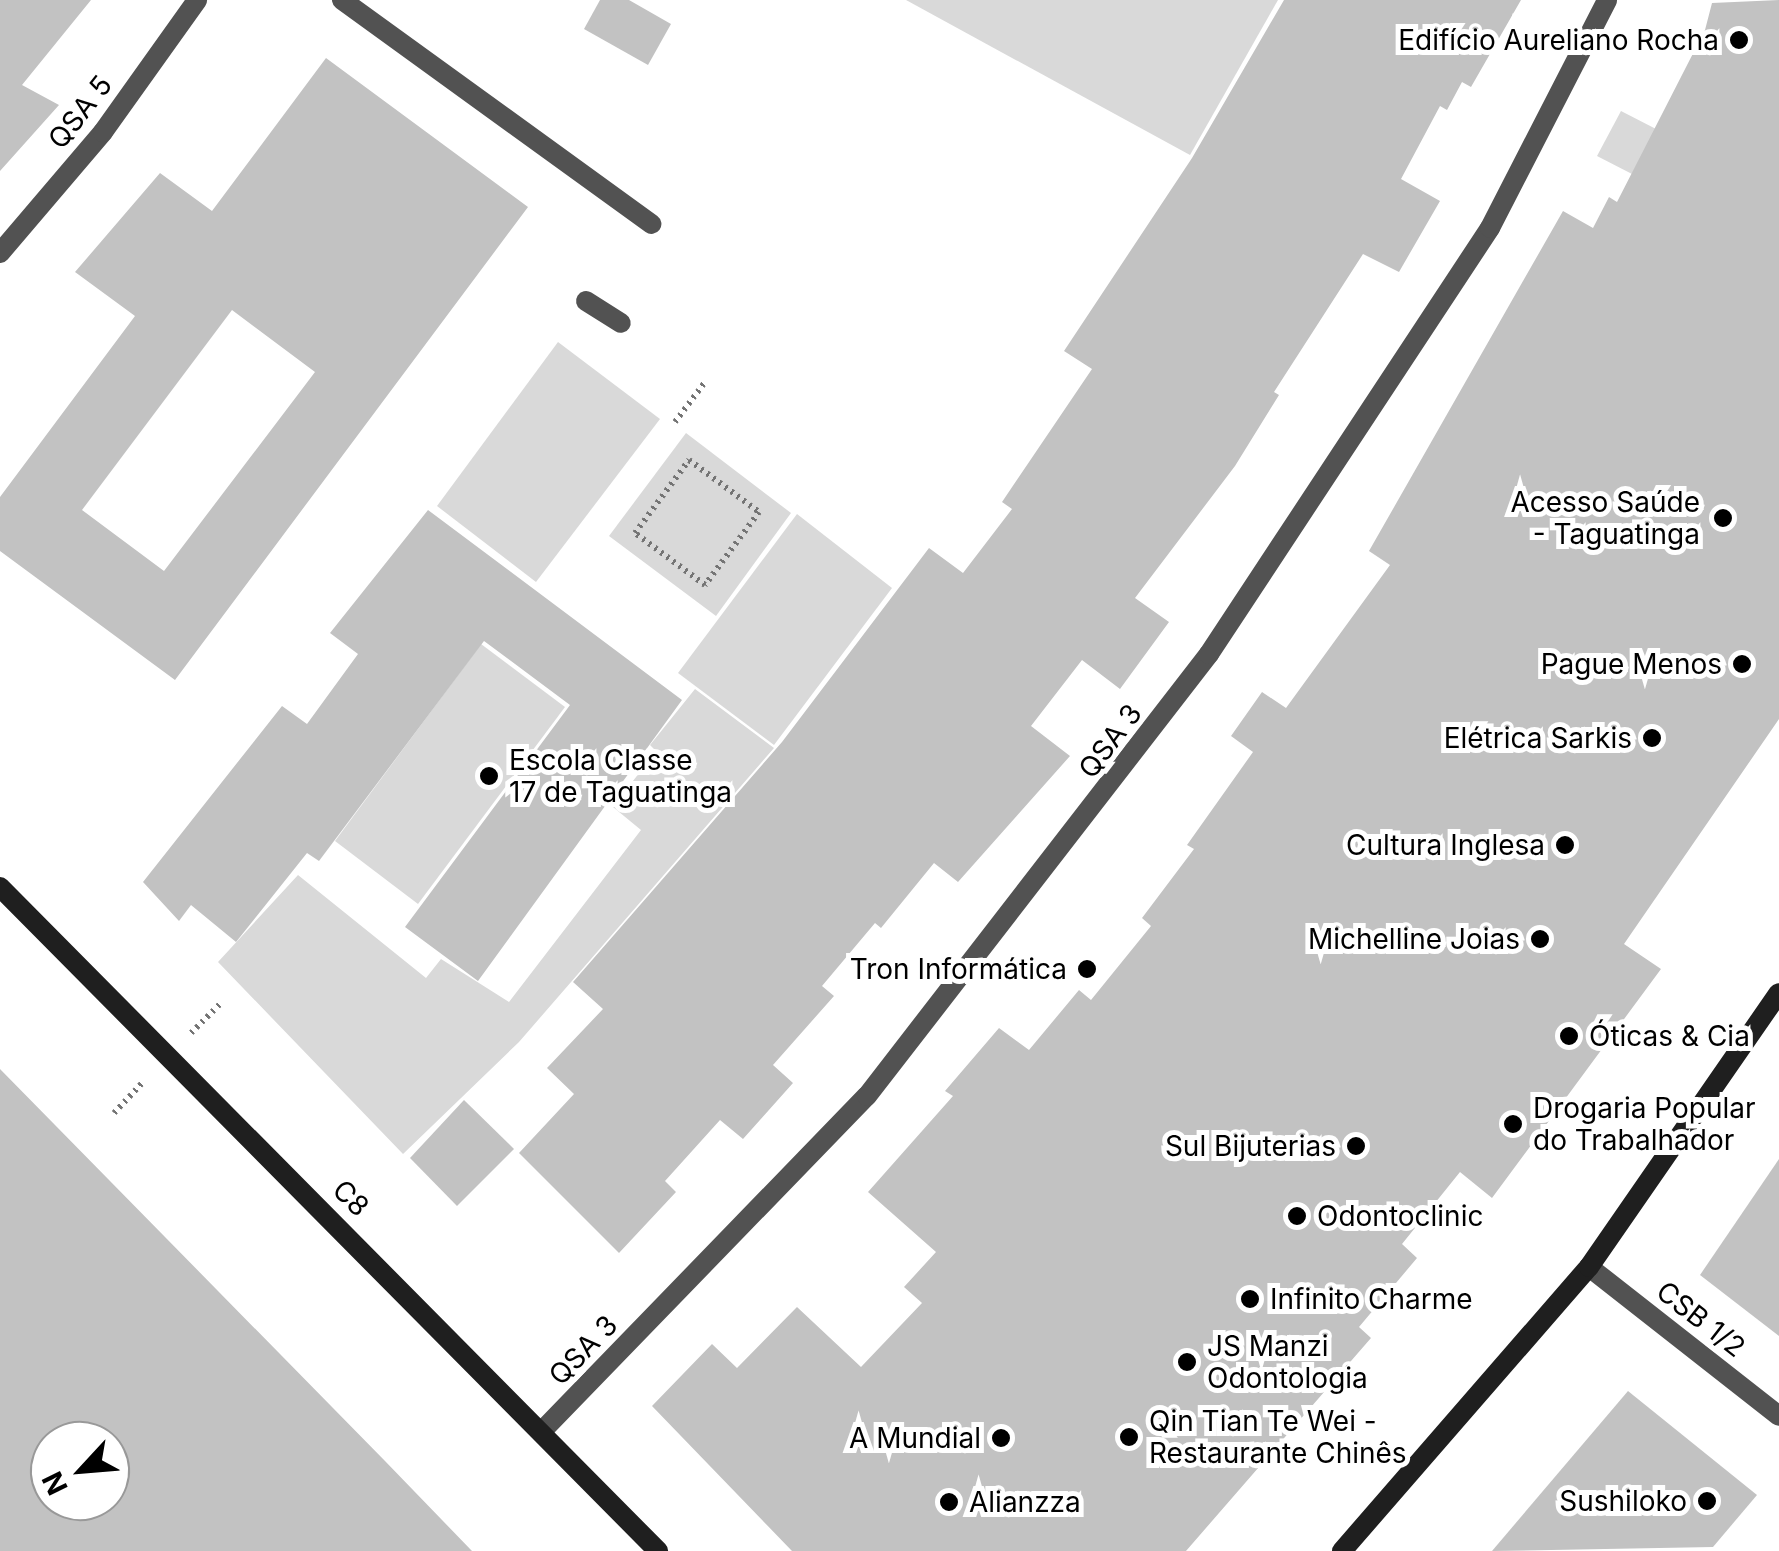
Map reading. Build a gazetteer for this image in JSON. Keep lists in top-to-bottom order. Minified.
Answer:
{"streets":{"main road":["C8"],"street":["QSA 5","QSA 3","CSB 1/2"]},"crossings":[["QSA 3","C8"]],"places":["Edifício Aureliano Rocha","Acesso Saúde - Taguatinga","Pague Menos","Elétrica Sarkis","Escola Classe 17 de Taguatinga","Cultura Inglesa","Michelline Joias","Tron Informática","Óticas & Cia","Drogaria Popular do Trabalhador","Sul Bijuterias","Odontoclinic","Infinito Charme","JS Manzi Odontologia","Qin Tian Te Wei - Restaurante Chinês","A Mundial","Sushiloko","Alianzza"],"north":"bottom left"}
